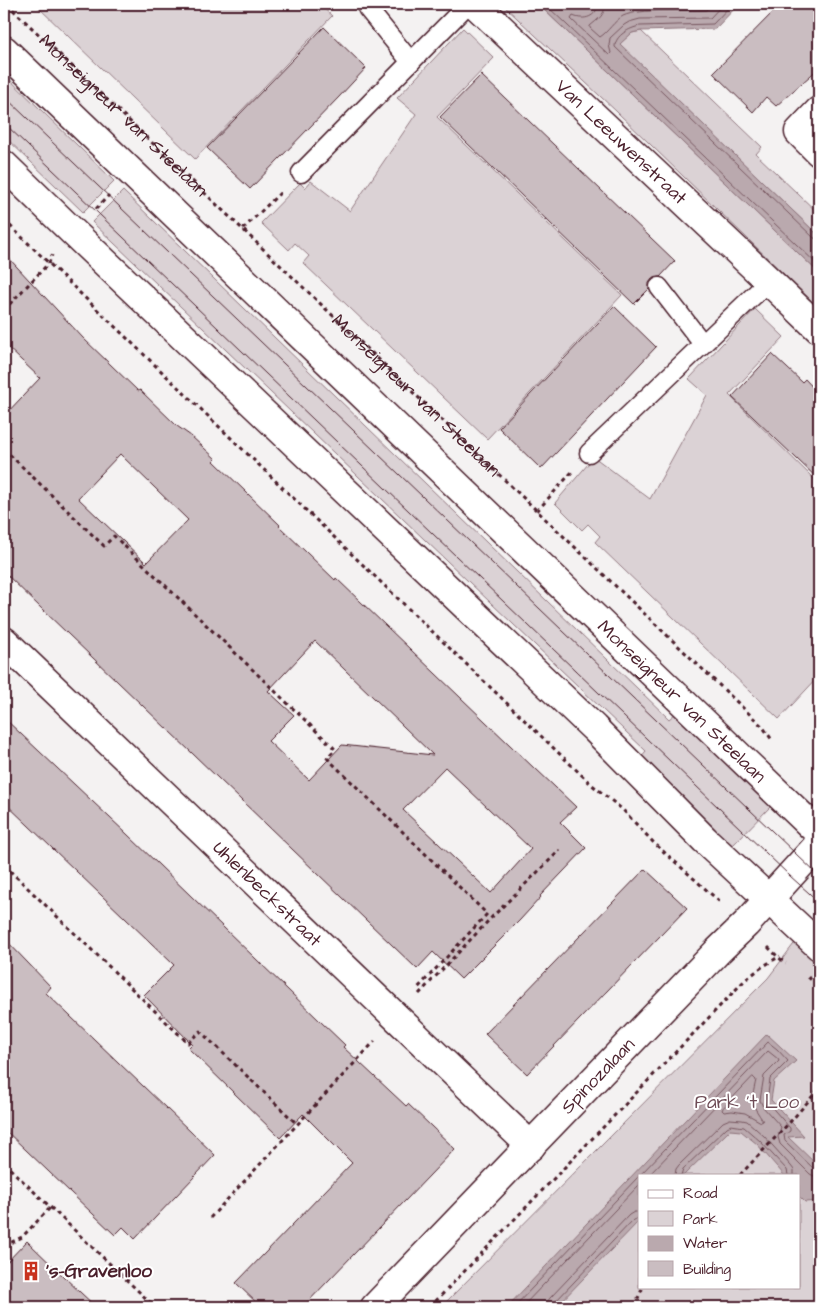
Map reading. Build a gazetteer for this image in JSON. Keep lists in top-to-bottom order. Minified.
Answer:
{"streets":{"main road":["Monseigneur van Steelaan","Van Leeuwenstraat","Uhlenbeckstraat","Spinozalaan"]},"crossings":[["Uhlenbeckstraat","Spinozalaan"]],"parks":["Park 't Loo"],"places":{"building":["'s-Gravenloo"]},"legend":["Road","Park","Water","Building"]}
